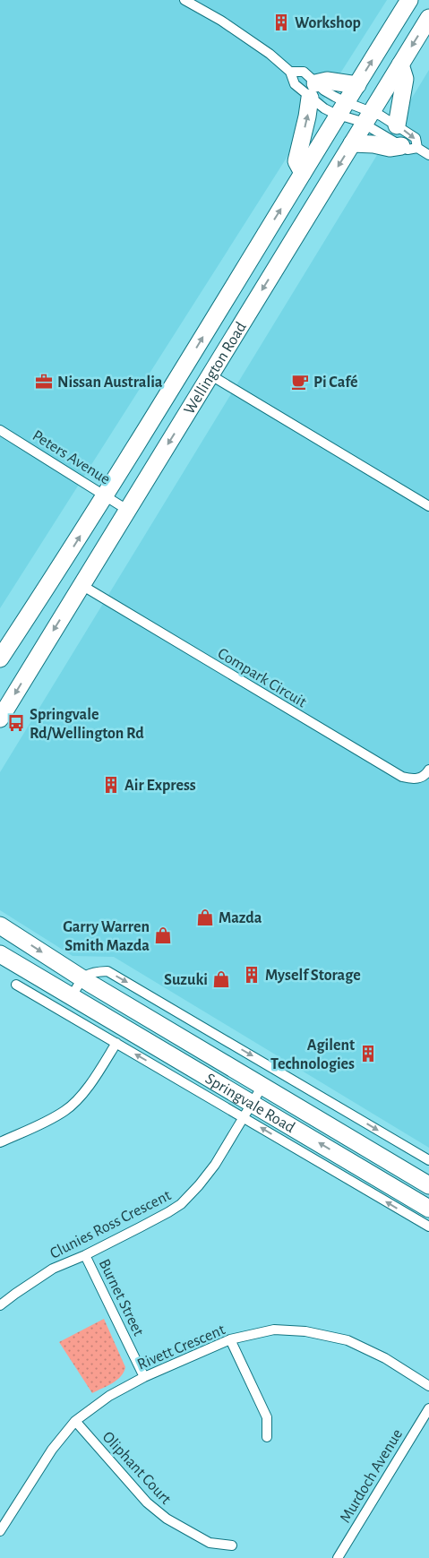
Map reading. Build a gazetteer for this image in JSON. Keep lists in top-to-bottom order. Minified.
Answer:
{"streets":{"highway":["Wellington Road","Springvale Road"],"street":["Peters Avenue","Compark Circuit","Clunies Ross Crescent","Burnet Street","Rivett Crescent","Oliphant Court","Murdoch Avenue"]},"crossings":[["Wellington Road","Peters Avenue"],["Wellington Road","Compark Circuit"],["Springvale Road","Clunies Ross Crescent"],["Clunies Ross Crescent","Burnet Street"],["Burnet Street","Rivett Crescent"],["Rivett Crescent","Oliphant Court"]],"places":{"building":["Workshop","Air Express","Myself Storage","Agilent Technologies"],"office":["Nissan Australia"],"cafe":["Pi Café"],"bus stop":["Springvale Rd/Wellington Rd"],"shop":["Mazda","Garry Warren Smith Mazda","Suzuki"]}}
